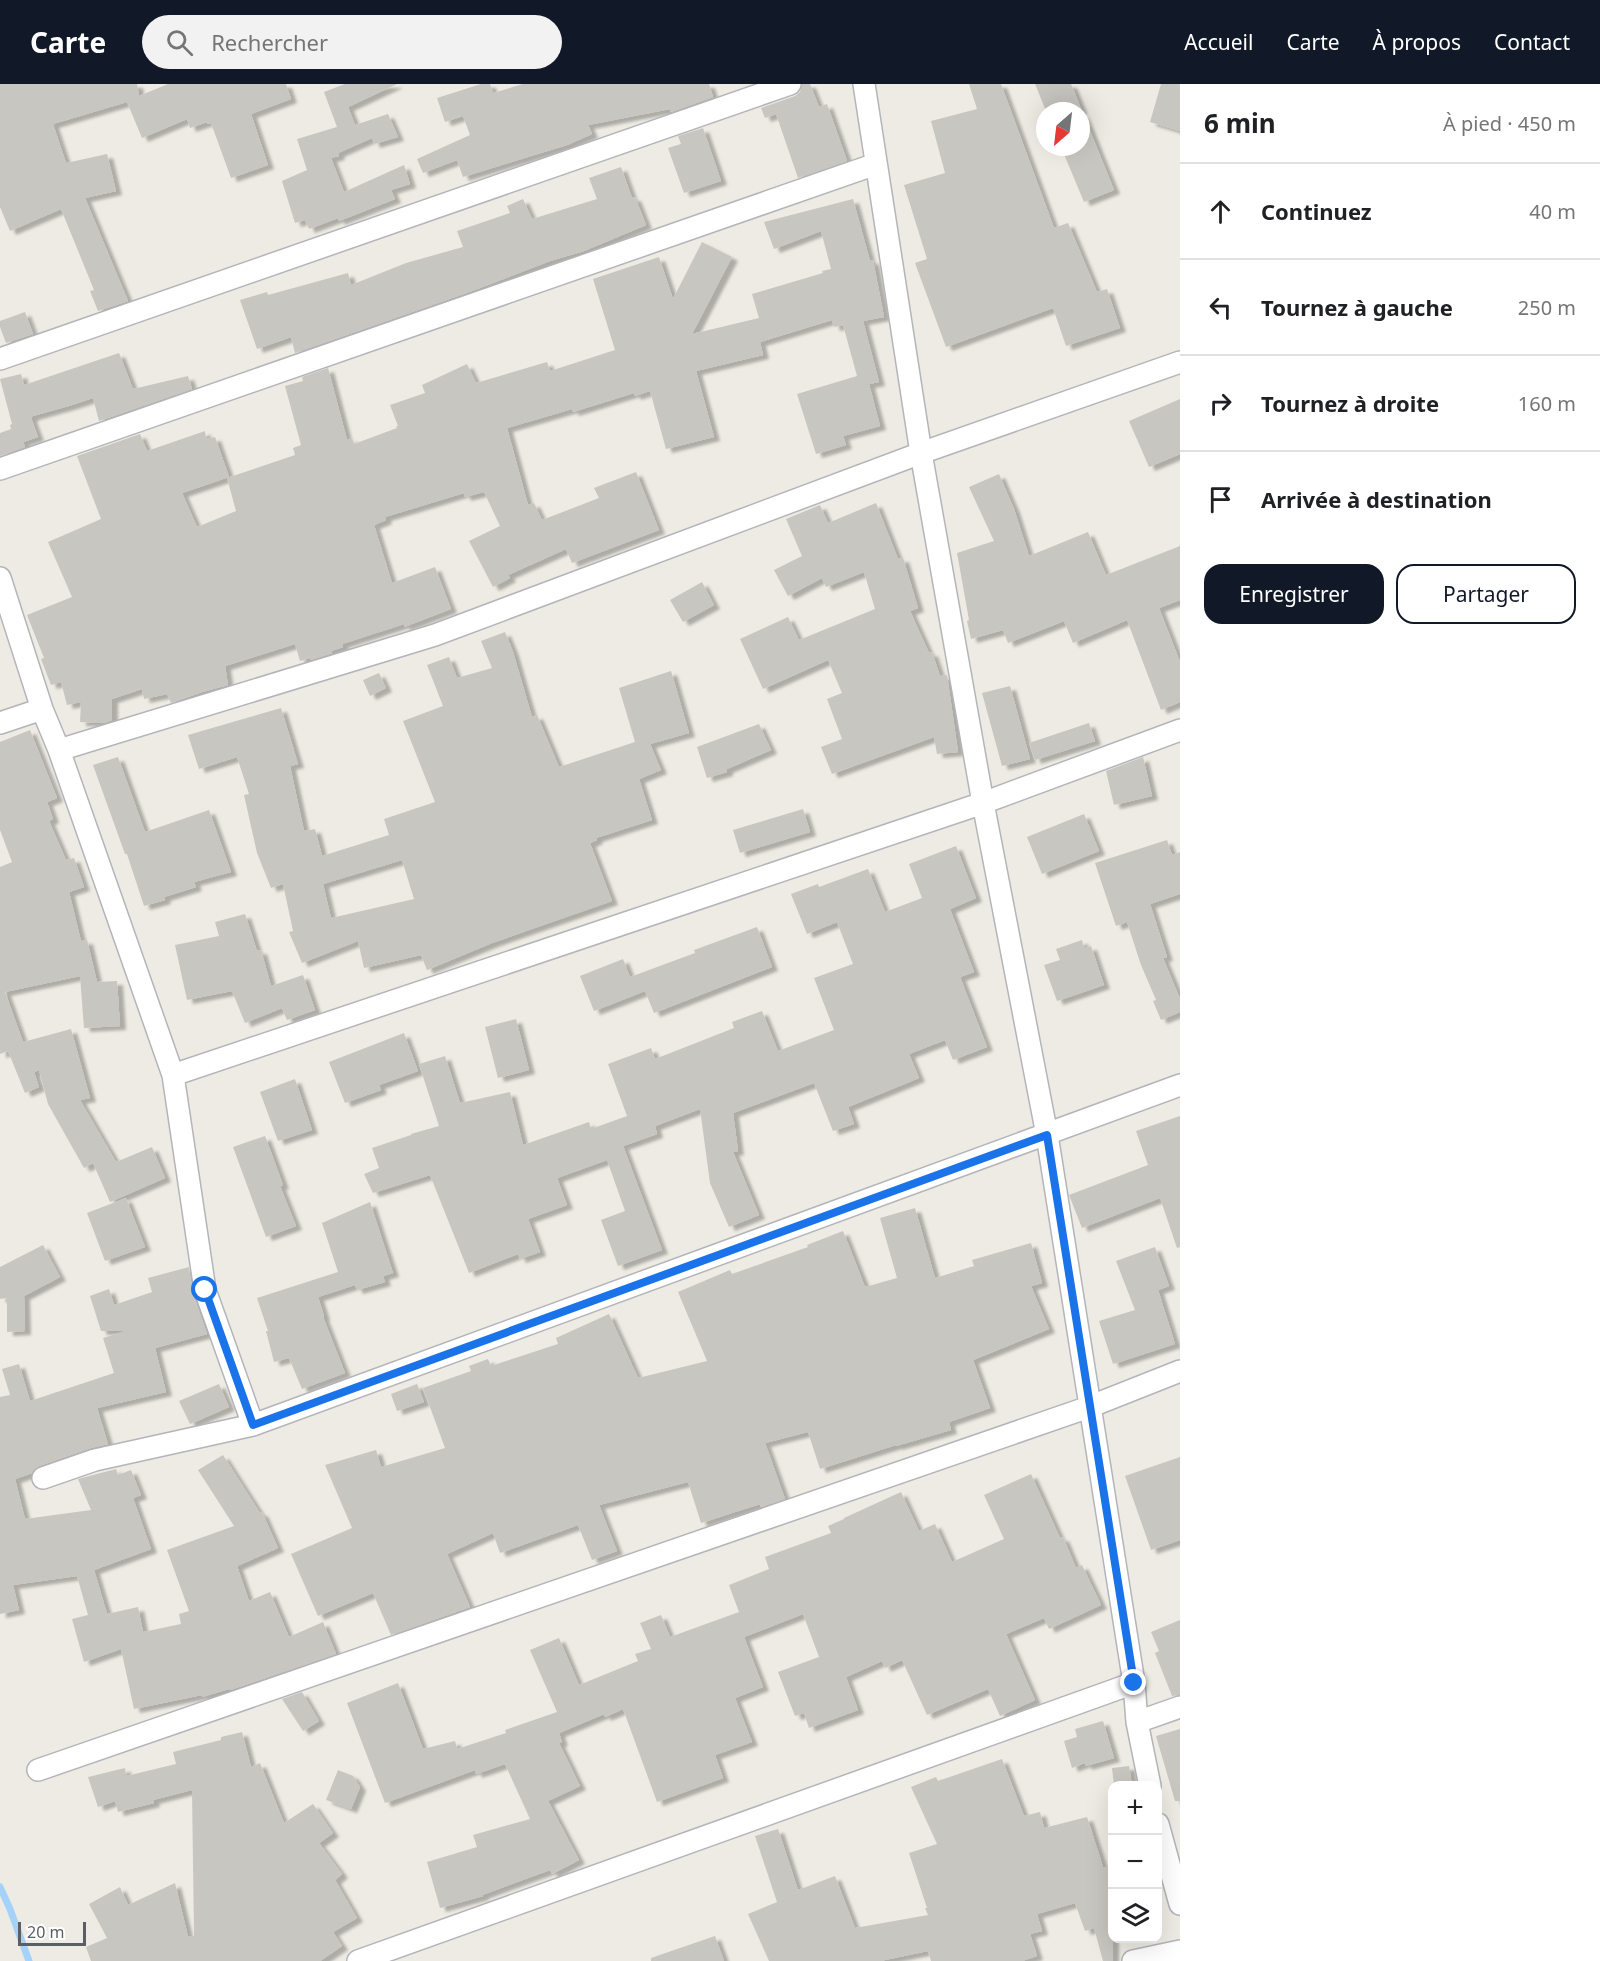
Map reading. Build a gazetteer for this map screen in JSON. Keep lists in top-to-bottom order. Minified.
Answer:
{"scale_bar":"20 m","north":"bottom left","page":{"header":"Carte","search":"Rechercher","nav":["Accueil","Carte","À propos","Contact"],"heading":["6 min","À pied · 450 m"],"list":[["Continuez","40 m"],["Tournez à gauche","250 m"],["Tournez à droite","160 m"],"Arrivée à destination"],"buttons":["Enregistrer","Partager"],"map_buttons":["+","−"],"scale":"20 m"}}
